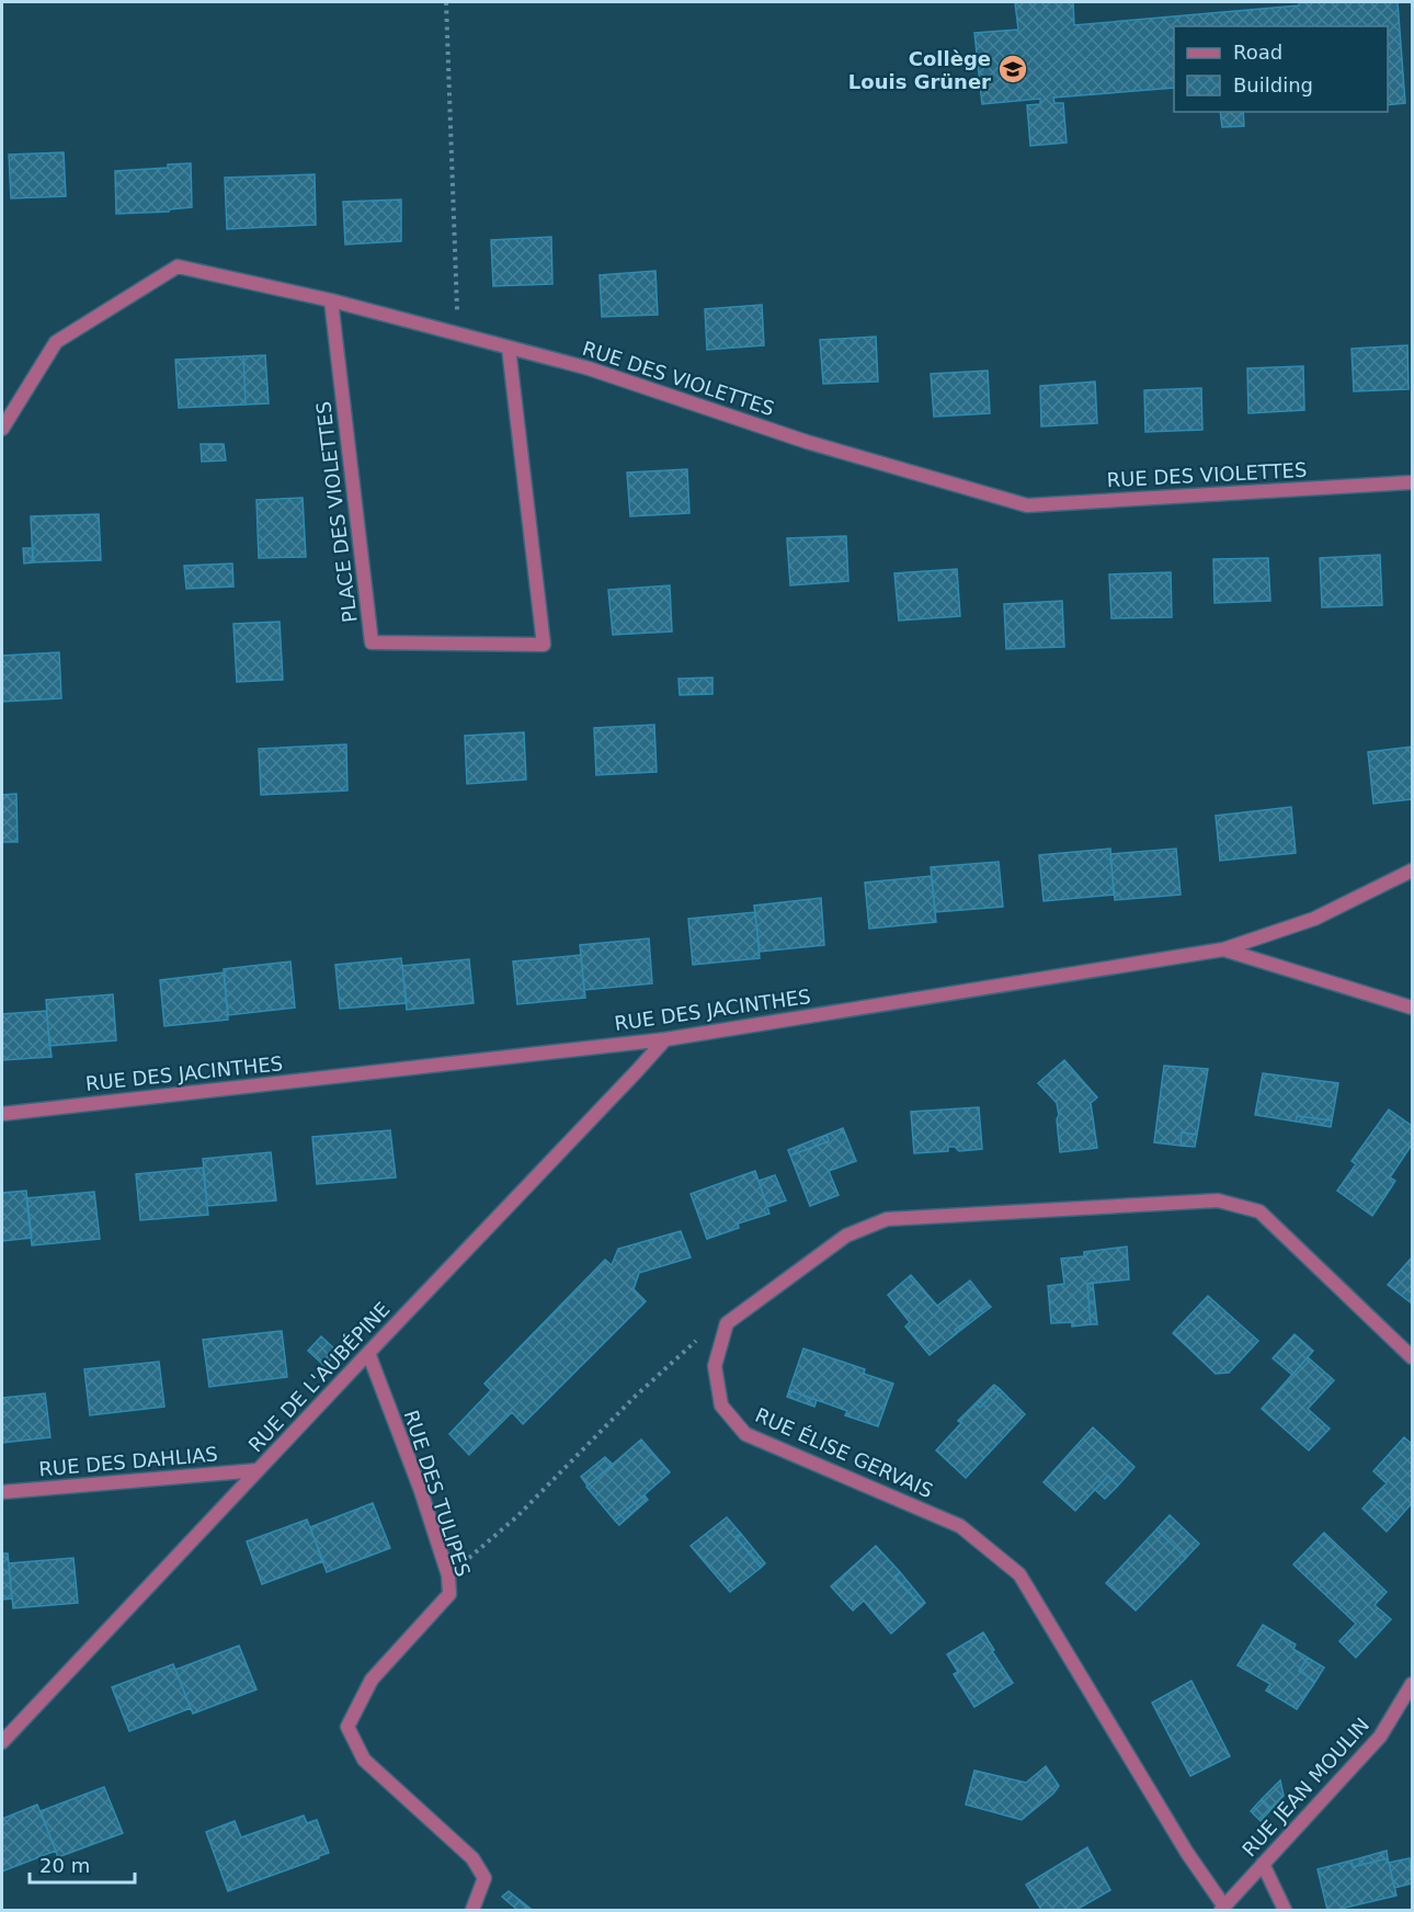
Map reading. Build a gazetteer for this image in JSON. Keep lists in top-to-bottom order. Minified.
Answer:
{"streets":{"street":["RUE DES VIOLETTES","PLACE DES VIOLETTES","RUE DES JACINTHES","RUE DE L'AUBÉPINE","RUE ÉLISE GERVAIS","RUE DES DAHLIAS","RUE DES TULIPES","RUE JEAN MOULIN"]},"crossings":[["RUE DES VIOLETTES","PLACE DES VIOLETTES"],["RUE DES JACINTHES","RUE DE L'AUBÉPINE"],["RUE DE L'AUBÉPINE","RUE DES DAHLIAS"],["RUE DE L'AUBÉPINE","RUE DES TULIPES"],["RUE ÉLISE GERVAIS","RUE JEAN MOULIN"]],"places":{"school or university":["Collège Louis Grüner"]},"legend":["Road","Building"],"scale_bar":"20 m"}
